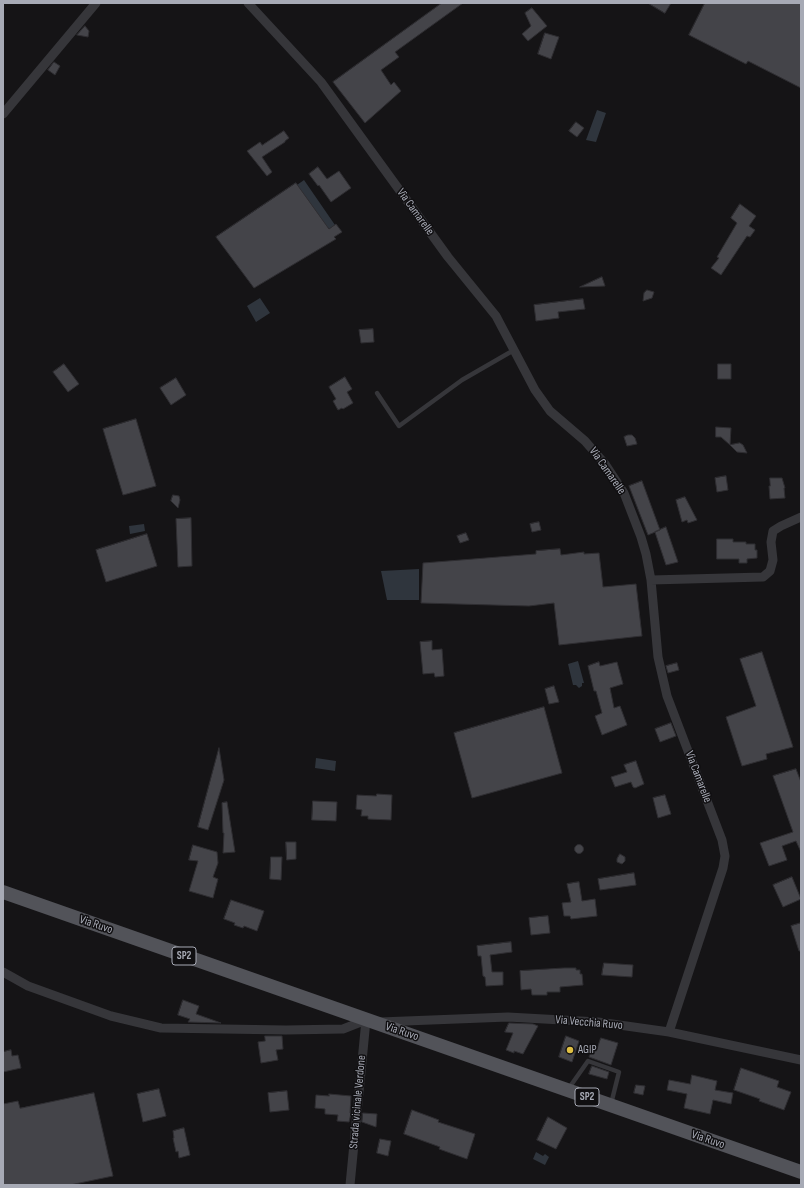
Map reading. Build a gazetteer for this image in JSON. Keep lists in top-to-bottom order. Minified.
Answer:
{"streets":{"main road":["Via Ruvo","SP2"],"street":["Via Camarelle","Via Vecchia Ruvo","Strada vicinale Verdone"]},"crossings":[["Via Camarelle","Via Vecchia Ruvo"],["Via Ruvo","Via Vecchia Ruvo"],["Via Ruvo","Strada vicinale Verdone"],["Via Vecchia Ruvo","Strada vicinale Verdone"]],"places":["AGIP"]}
